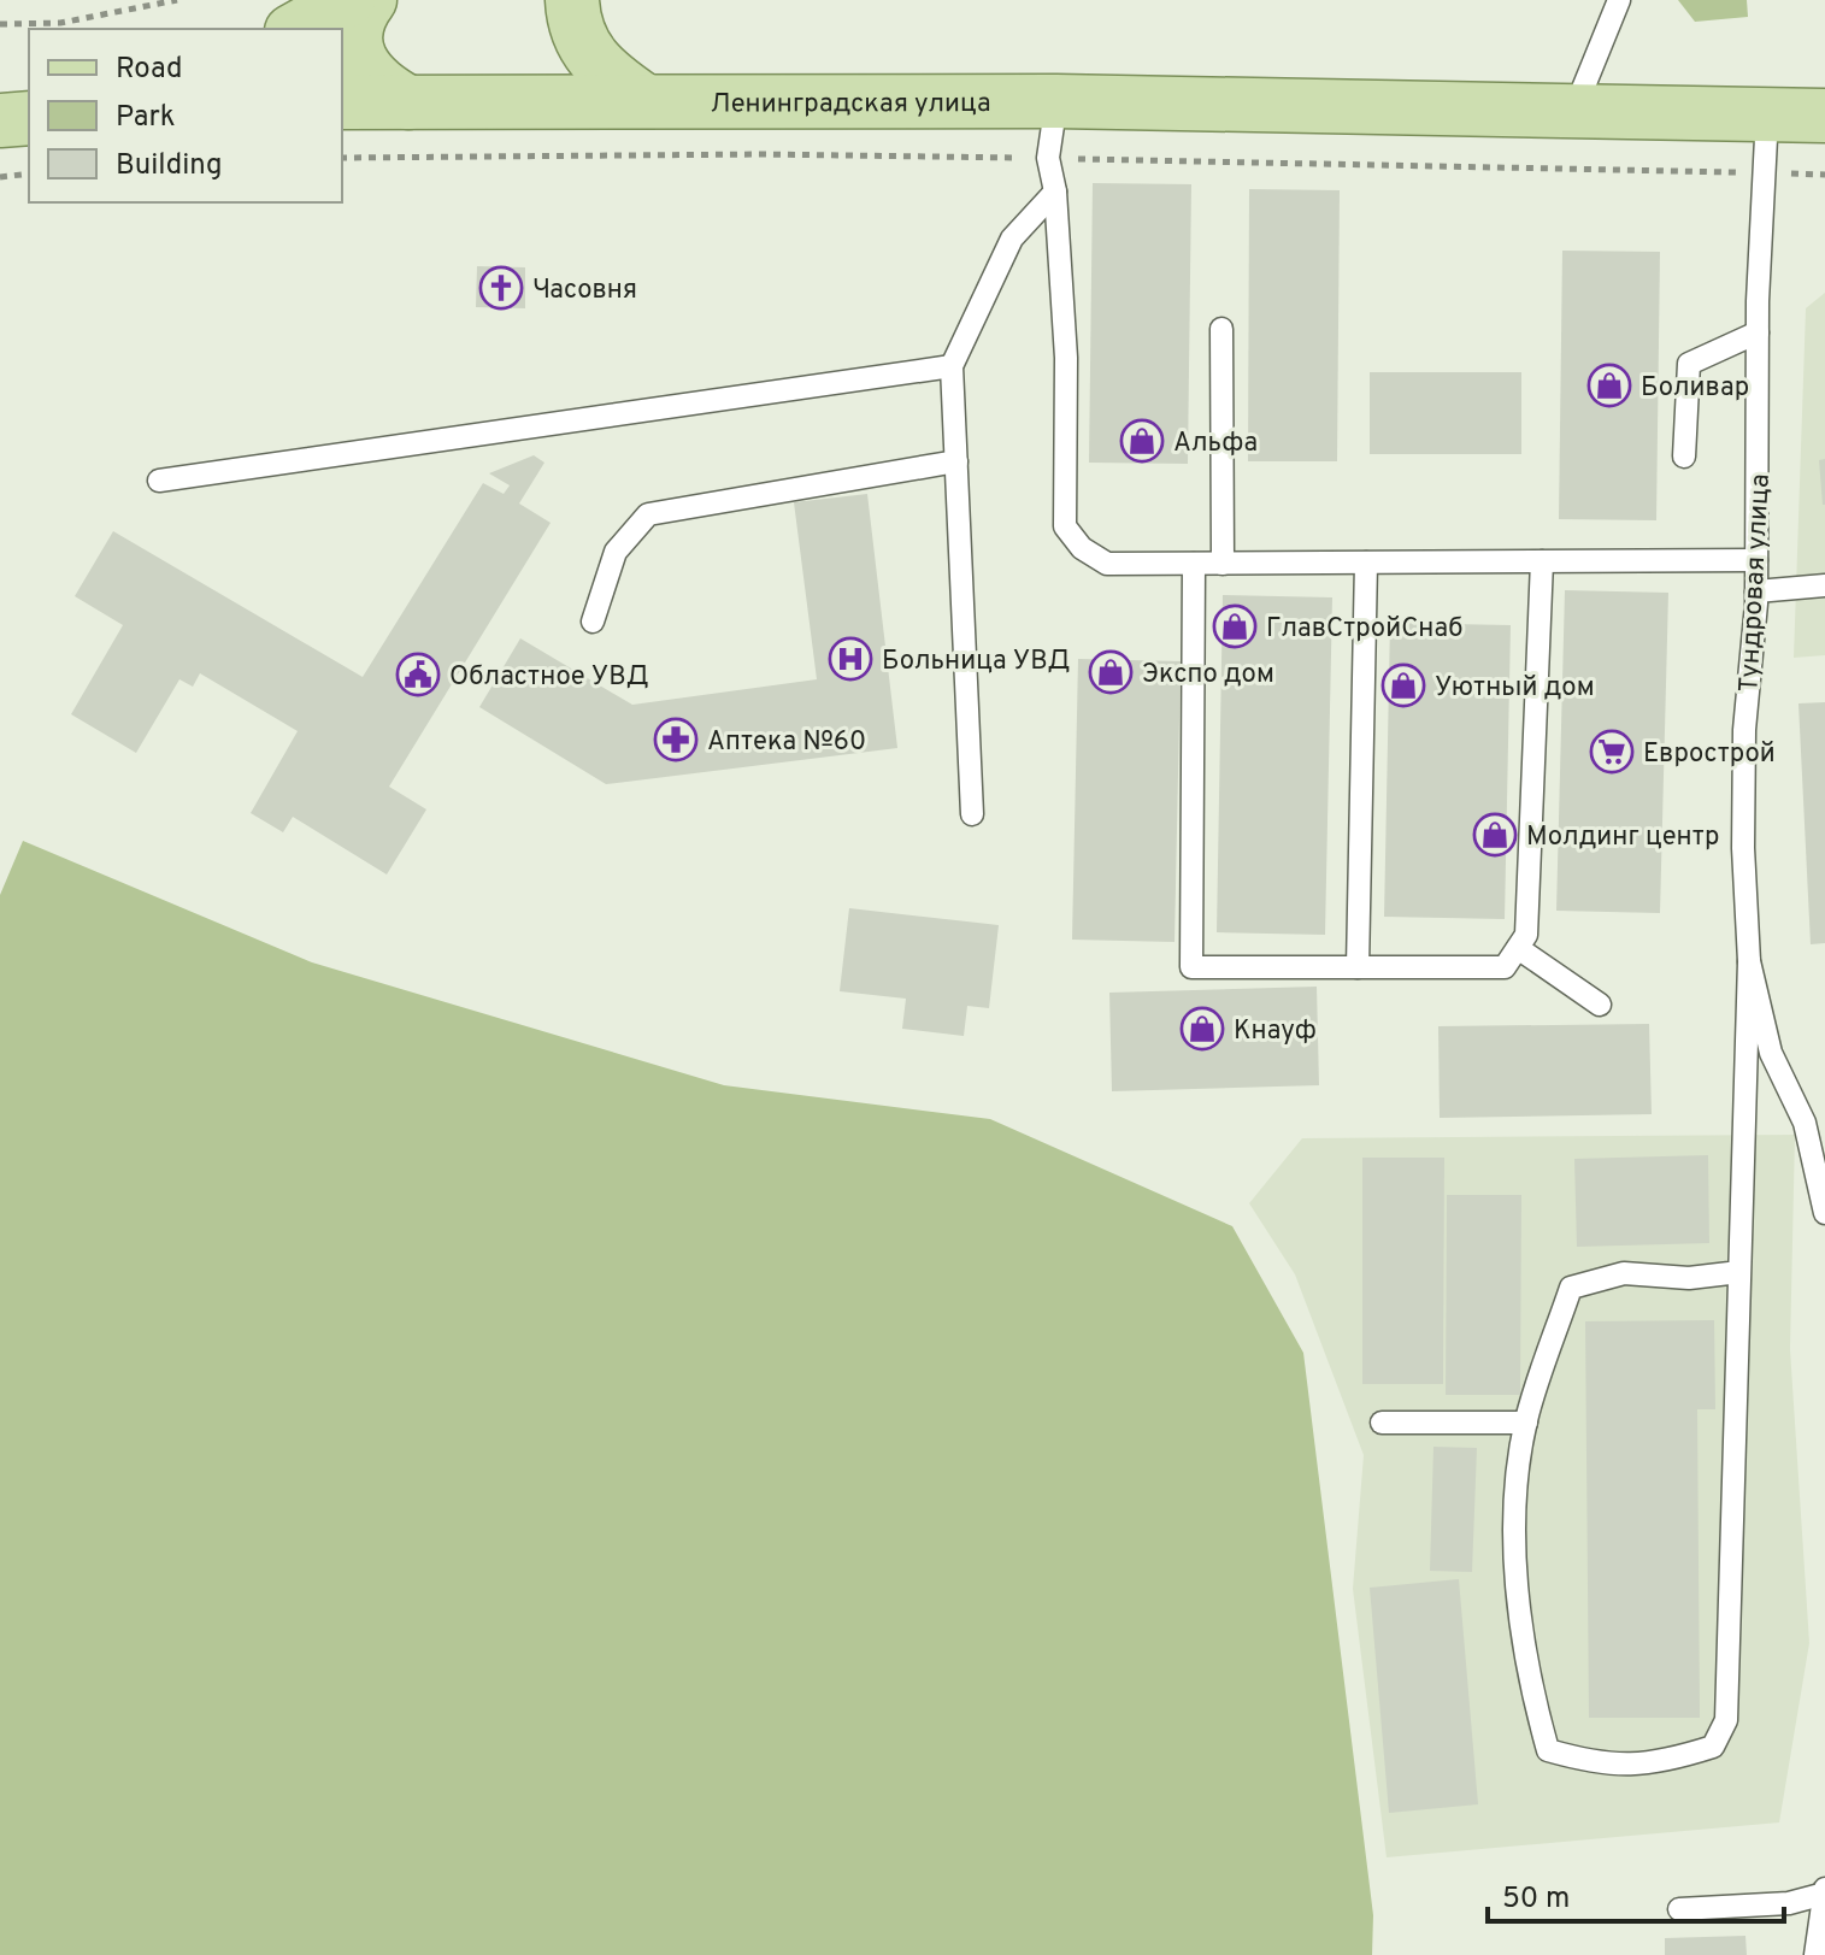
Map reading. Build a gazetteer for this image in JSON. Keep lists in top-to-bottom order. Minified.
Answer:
{"streets":{"main road":["Ленинградская улица"],"lane":["Тундровая улица"]},"places":{"church":["Часовня"],"shop":["Боливар","Альфа","ГлавСтройСнаб","Экспо дом","Уютный дом","Молдинг центр","Кнауф"],"hospital":["Больница УВД"],"public building":["Областное УВД"],"pharmacy":["Аптека №60"],"supermarket":["Еврострой"]},"legend":["Road","Park","Building"],"scale_bar":"50 m"}
